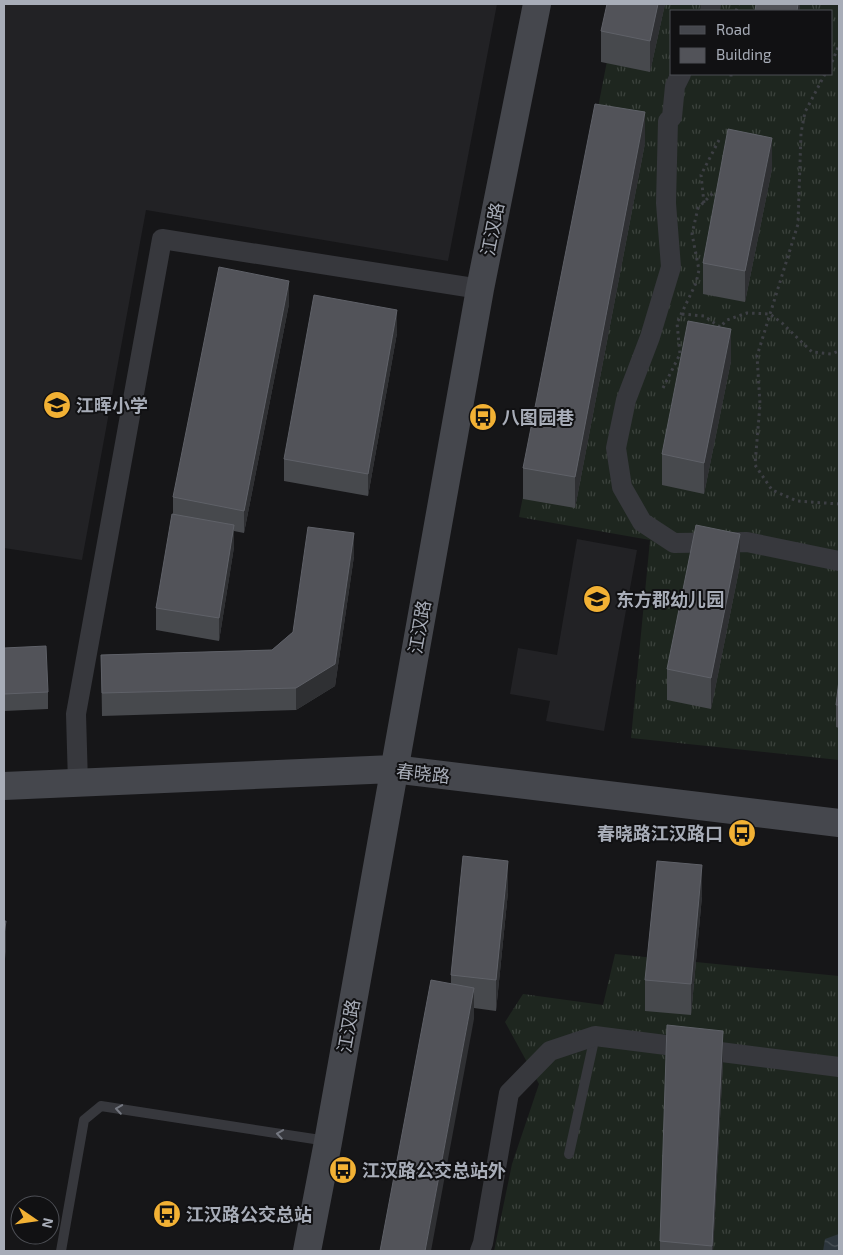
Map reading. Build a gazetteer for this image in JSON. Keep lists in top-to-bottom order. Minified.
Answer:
{"streets":{"street":["江汉路","春晓路"]},"crossings":[["江汉路","春晓路"]],"places":{"school or university":["江晖小学","东方郡幼儿园"],"bus stop":["八图园巷","春晓路江汉路口","江汉路公交总站外","江汉路公交总站"]},"legend":["Road","Building"],"north":"right"}
